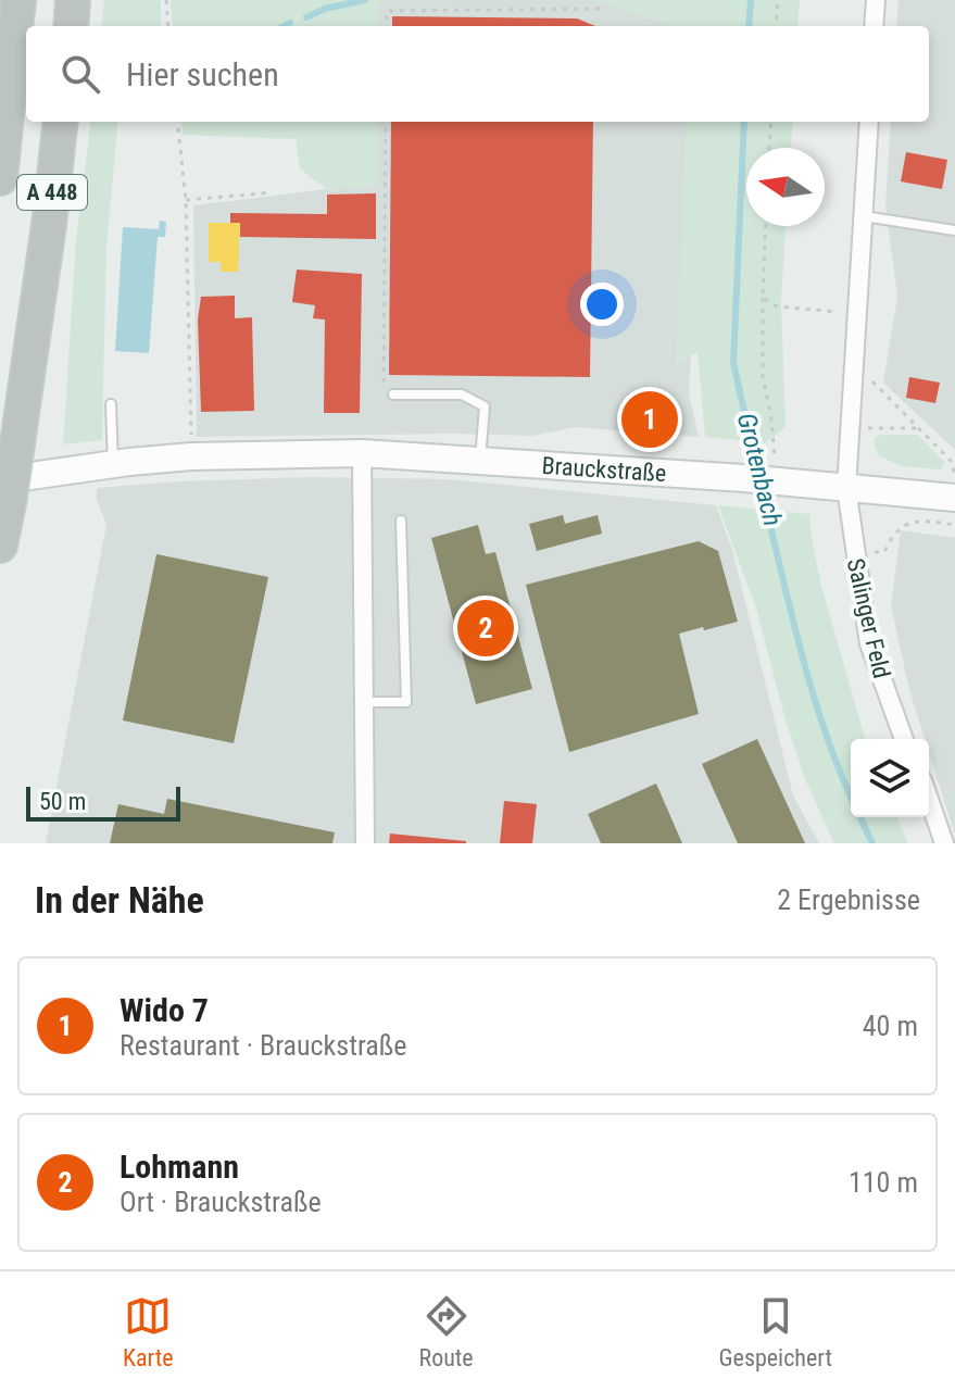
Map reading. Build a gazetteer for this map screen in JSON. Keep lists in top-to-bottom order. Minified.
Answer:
{"streets":{"highway":["A 448"],"street":["Brauckstraße","Salinger Feld"]},"crossings":[["A 448","Brauckstraße"],["Brauckstraße","Salinger Feld"]],"water":["Grotenbach"],"scale_bar":"50 m","north":"left","page":{"search":"Hier suchen","pins":["1","2"],"scale":"50 m","heading":["In der Nähe","2 Ergebnisse"],"list":[{"mark":"1","name":"Wido 7","note":"Restaurant · Brauckstraße","value":"40 m"},{"mark":"2","name":"Lohmann","note":"Ort · Brauckstraße","value":"110 m"}],"nav":["Karte","Route","Gespeichert"]}}
